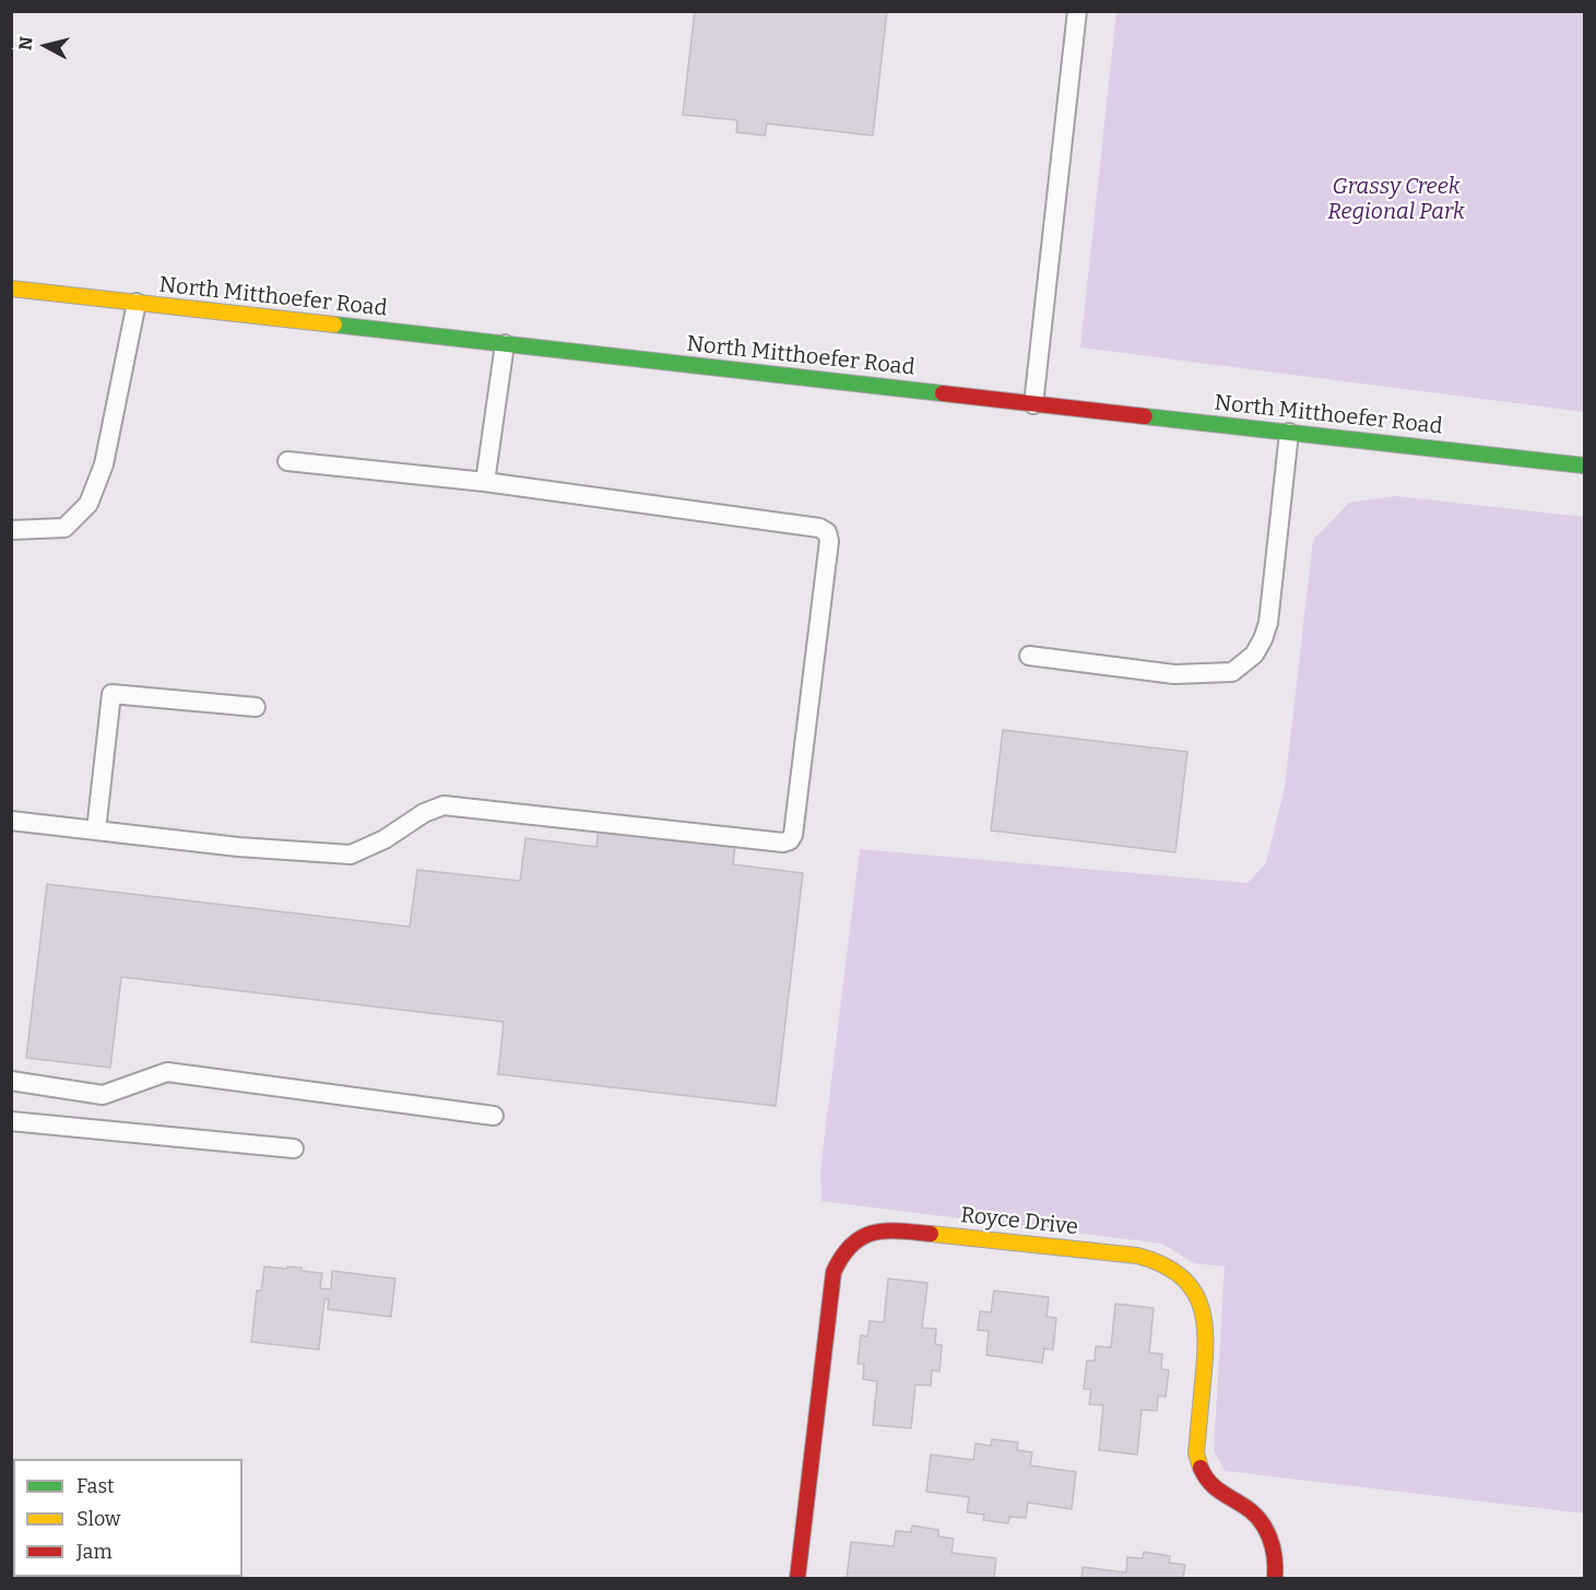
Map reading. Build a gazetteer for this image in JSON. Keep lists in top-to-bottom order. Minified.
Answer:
{"streets":{"main road":["North Mitthoefer Road","Royce Drive"]},"parks":["Grassy Creek Regional Park"],"legend":["Fast","Slow","Jam"],"north":"left"}
